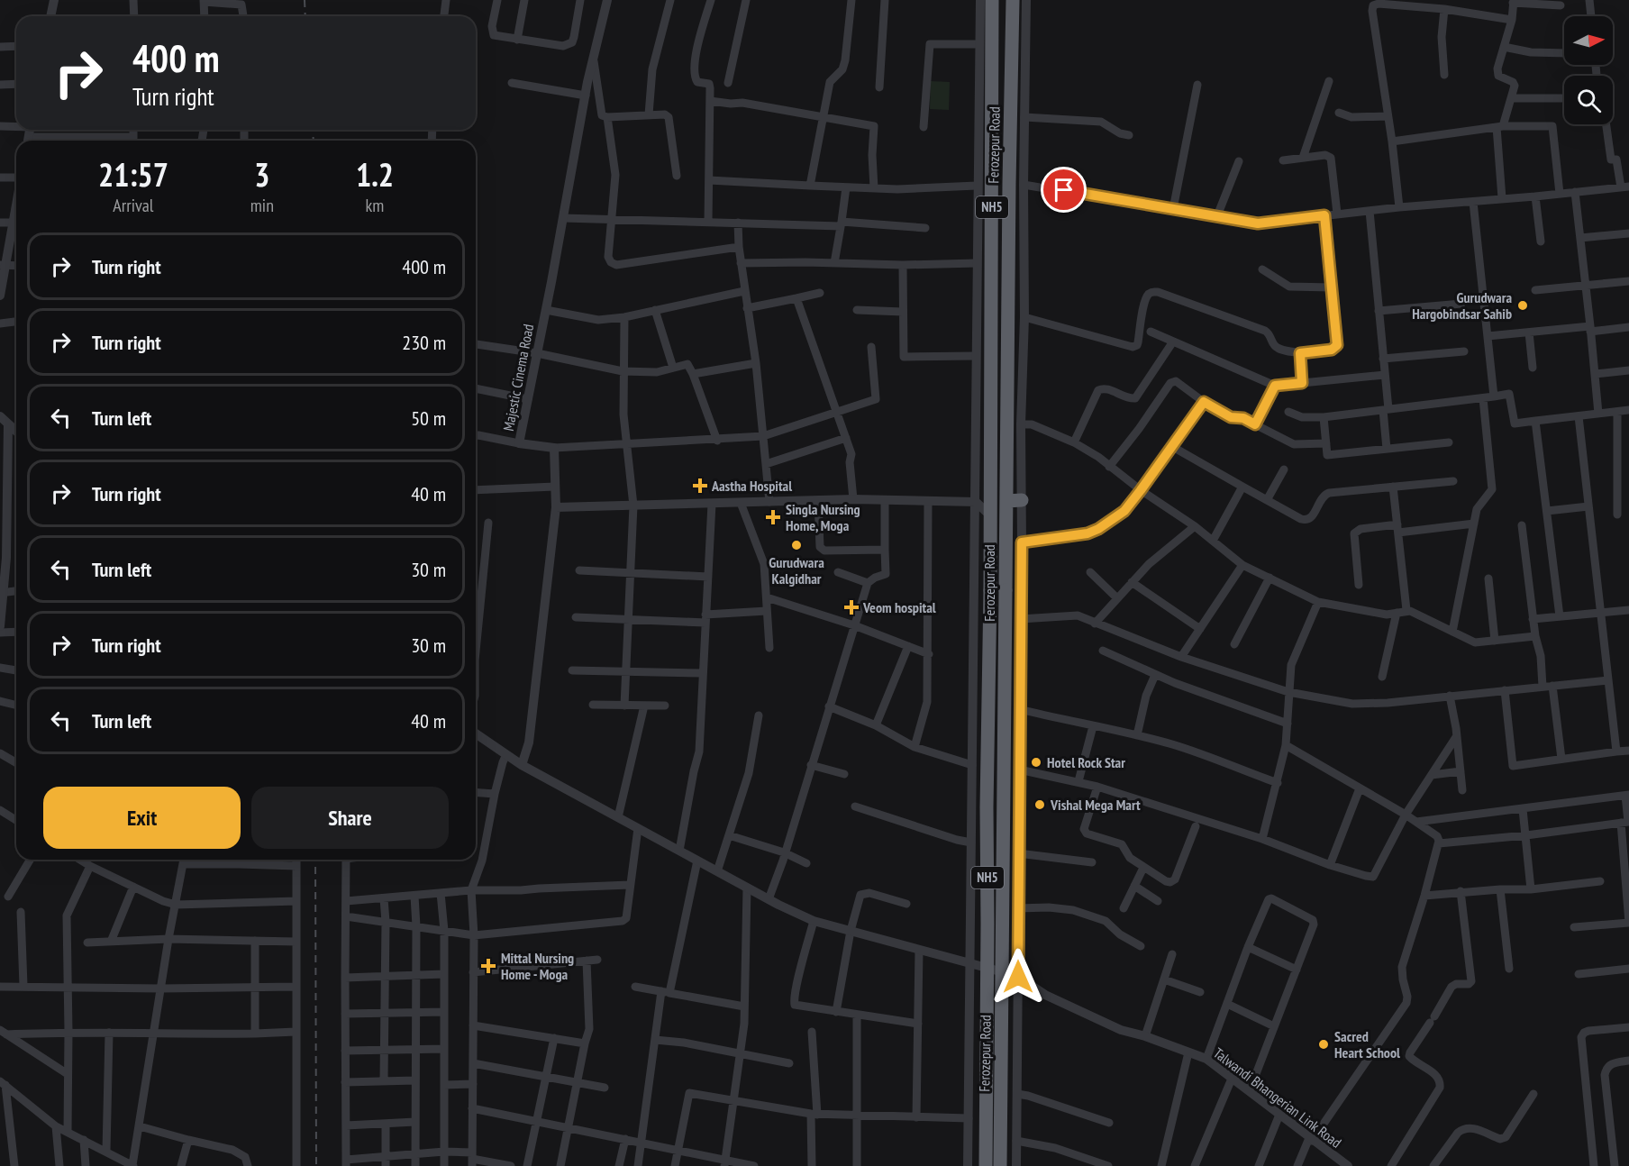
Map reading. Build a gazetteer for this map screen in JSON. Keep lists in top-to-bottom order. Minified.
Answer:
{"streets":{"highway":["Ferozepur Road","NH5"],"street":["Majestic Cinema Road","Talwandi Bhangerian Link Road"]},"places":{"other":["Gurudwara Hargobindsar Sahib","Gurudwara Kalgidhar","Hotel Rock Star","Vishal Mega Mart","Sacred Heart School"],"health":["Aastha Hospital","Singla Nursing Home, Moga","Veom hospital","Mittal Nursing Home - Moga"]},"north":"right","page":{"turn":["400 m","Turn right"],"eta":["21:57","Arrival","3","min","1.2","km"],"list":[{"name":"Turn right","value":"400 m"},{"name":"Turn right","value":"230 m"},{"name":"Turn left","value":"50 m"},{"name":"Turn right","value":"40 m"},{"name":"Turn left","value":"30 m"},{"name":"Turn right","value":"30 m"},{"name":"Turn left","value":"40 m"}],"buttons":["Exit","Share"]}}
